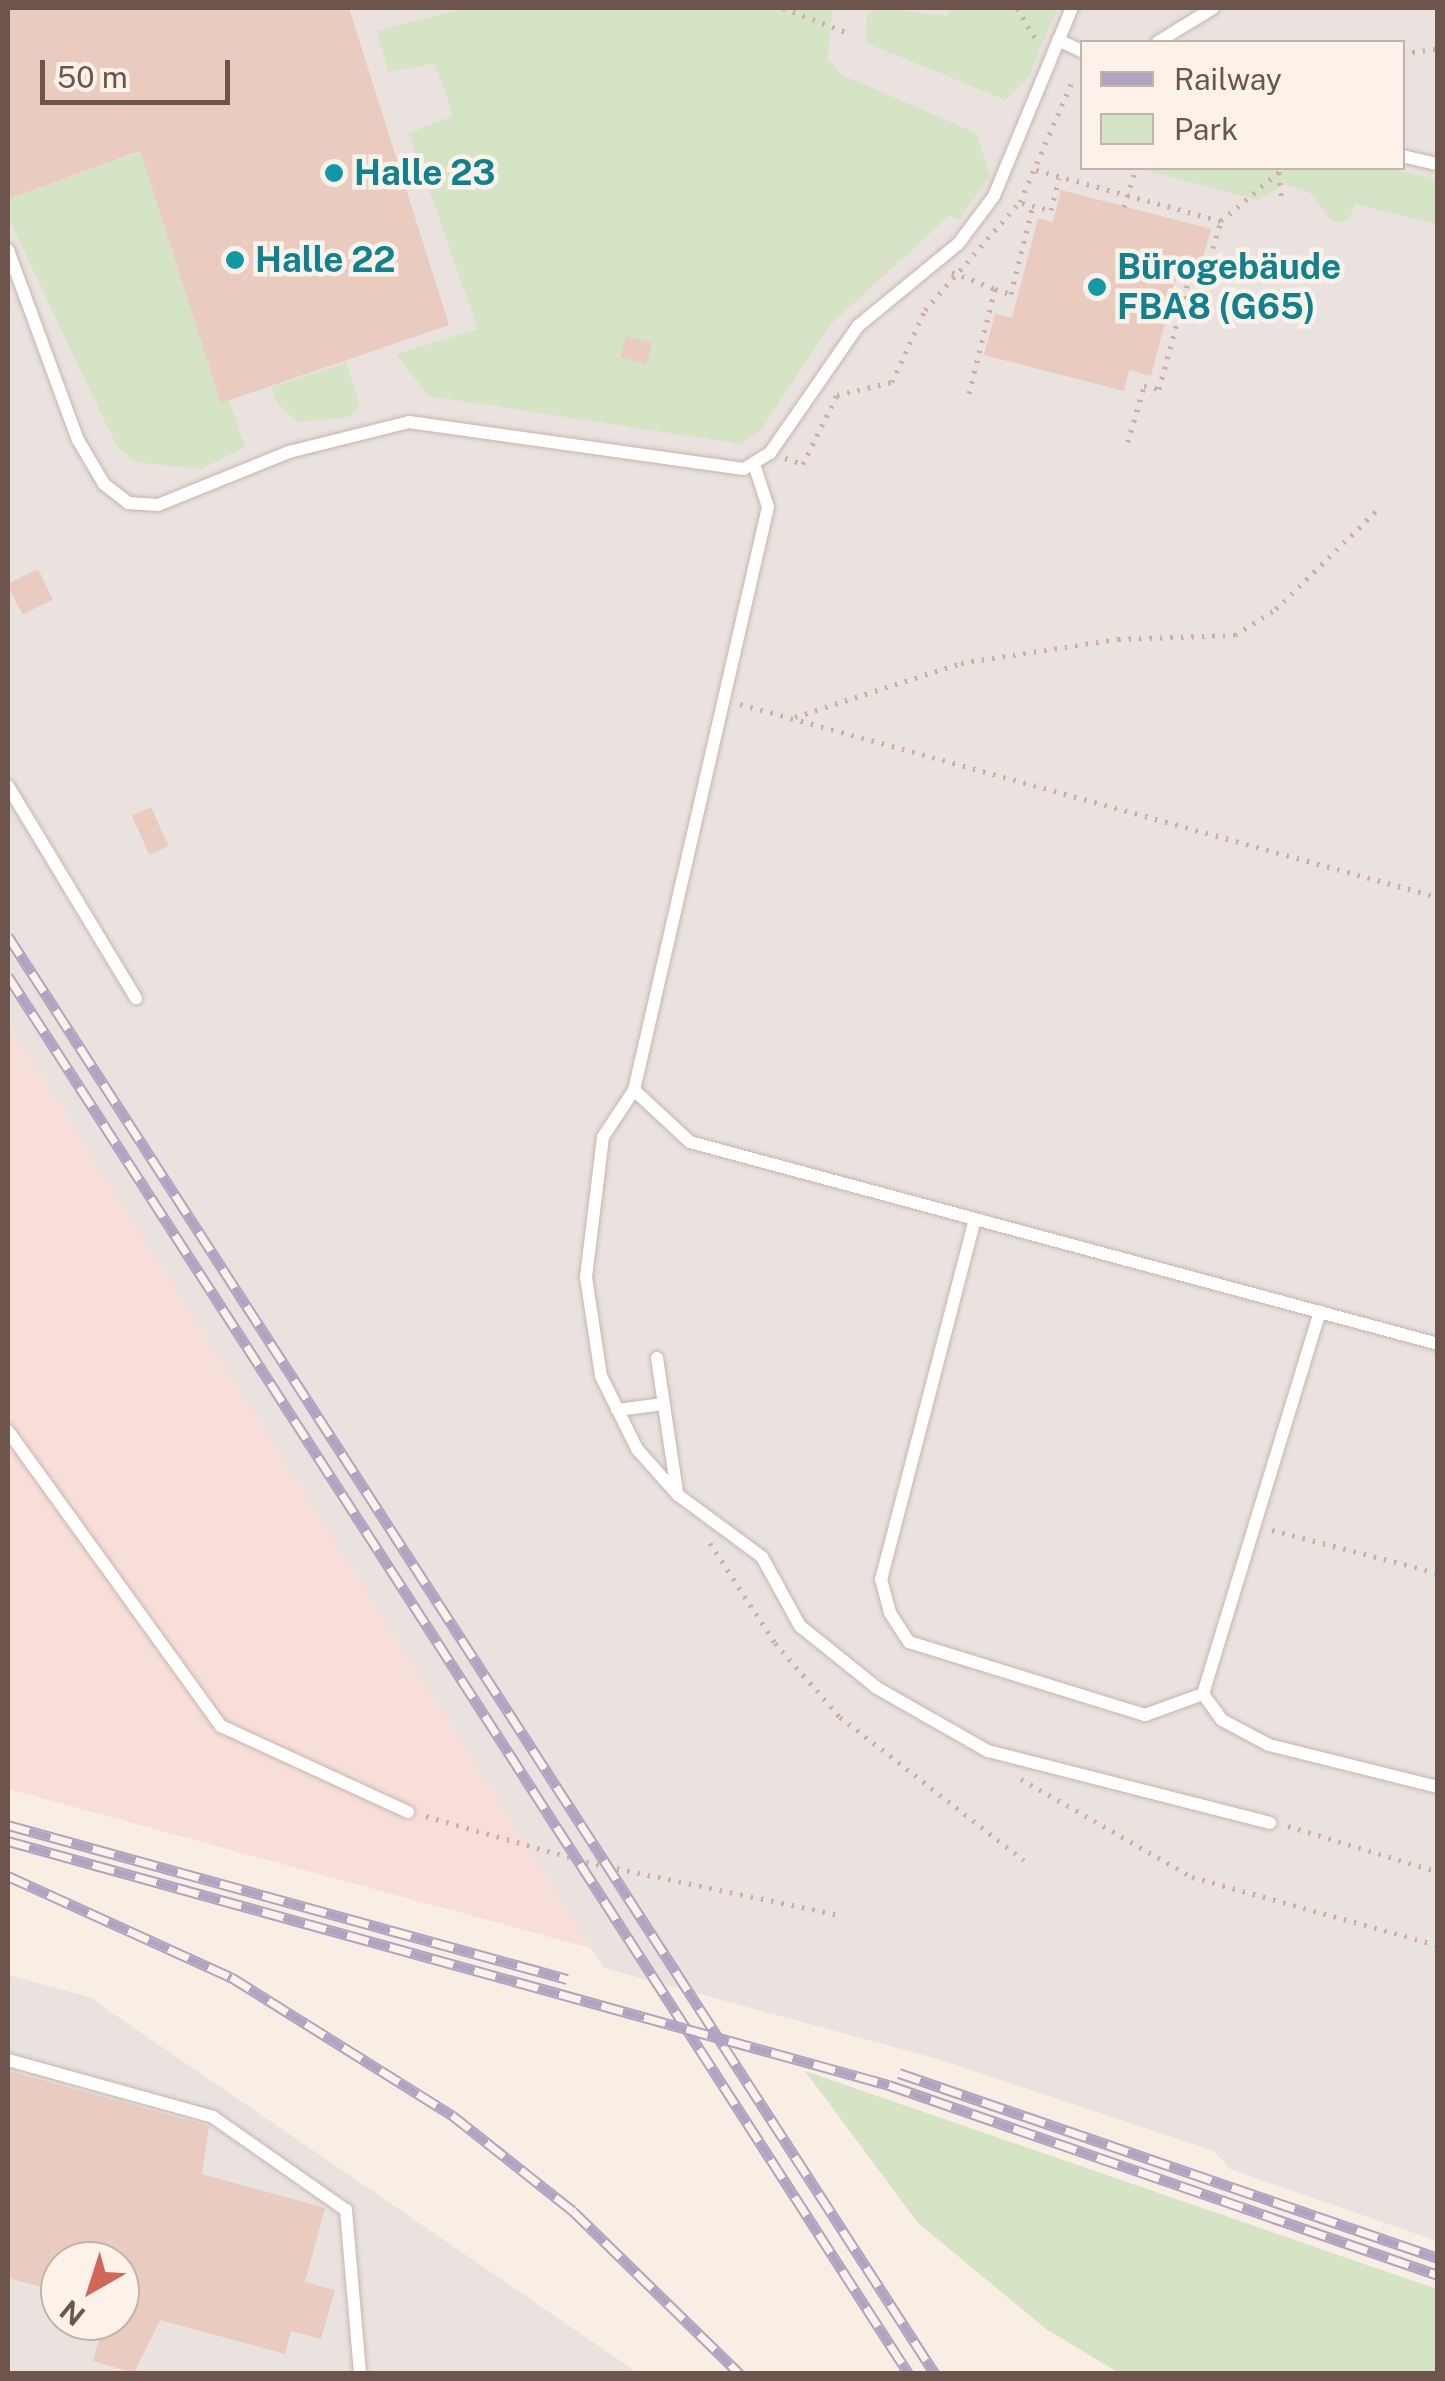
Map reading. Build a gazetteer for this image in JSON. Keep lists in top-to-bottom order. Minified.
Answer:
{"places":["Halle 23","Halle 22","Bürogebäude FBA8 (G65)"],"legend":["Railway","Park"],"scale_bar":"50 m","north":"bottom left"}
